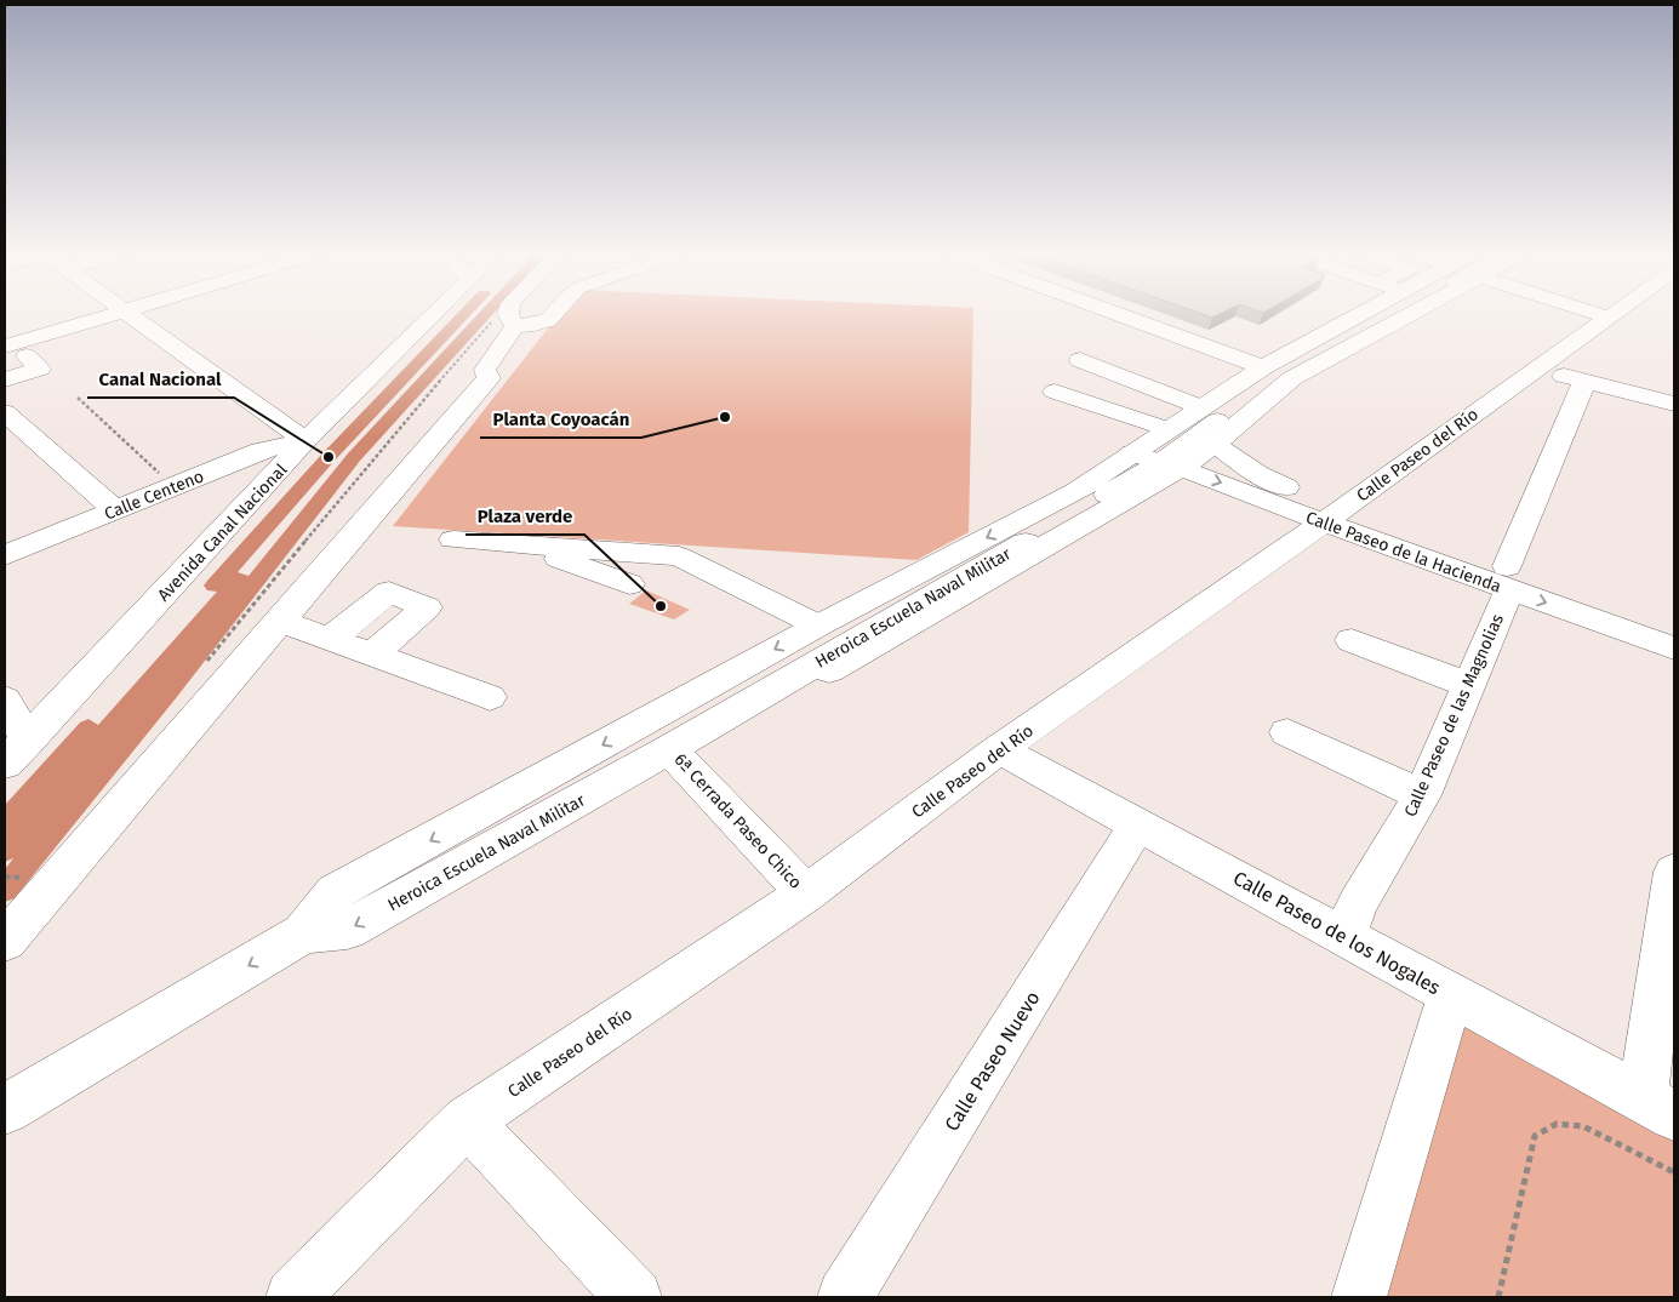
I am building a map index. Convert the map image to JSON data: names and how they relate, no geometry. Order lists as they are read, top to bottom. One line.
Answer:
{"streets":{"street":["Calle Paseo del Río","Calle Centeno","Avenida Canal Nacional","Calle Paseo de la Hacienda","Heroica Escuela Naval Militar","Calle Paseo de las Magnolias","6ª Cerrada Paseo Chico","Calle Paseo de los Nogales","Calle Paseo Nuevo"]},"crossings":[["Calle Paseo del Río","Calle Paseo de la Hacienda"],["Calle Paseo del Río","6ª Cerrada Paseo Chico"],["Calle Paseo del Río","Calle Paseo de los Nogales"],["Calle Centeno","Avenida Canal Nacional"],["Calle Paseo de la Hacienda","Heroica Escuela Naval Militar"],["Calle Paseo de la Hacienda","Calle Paseo de las Magnolias"],["Heroica Escuela Naval Militar","6ª Cerrada Paseo Chico"],["Calle Paseo de las Magnolias","Calle Paseo de los Nogales"],["Calle Paseo de los Nogales","Calle Paseo Nuevo"]],"places":["Planta Coyoacán","Canal Nacional","Plaza verde"]}
